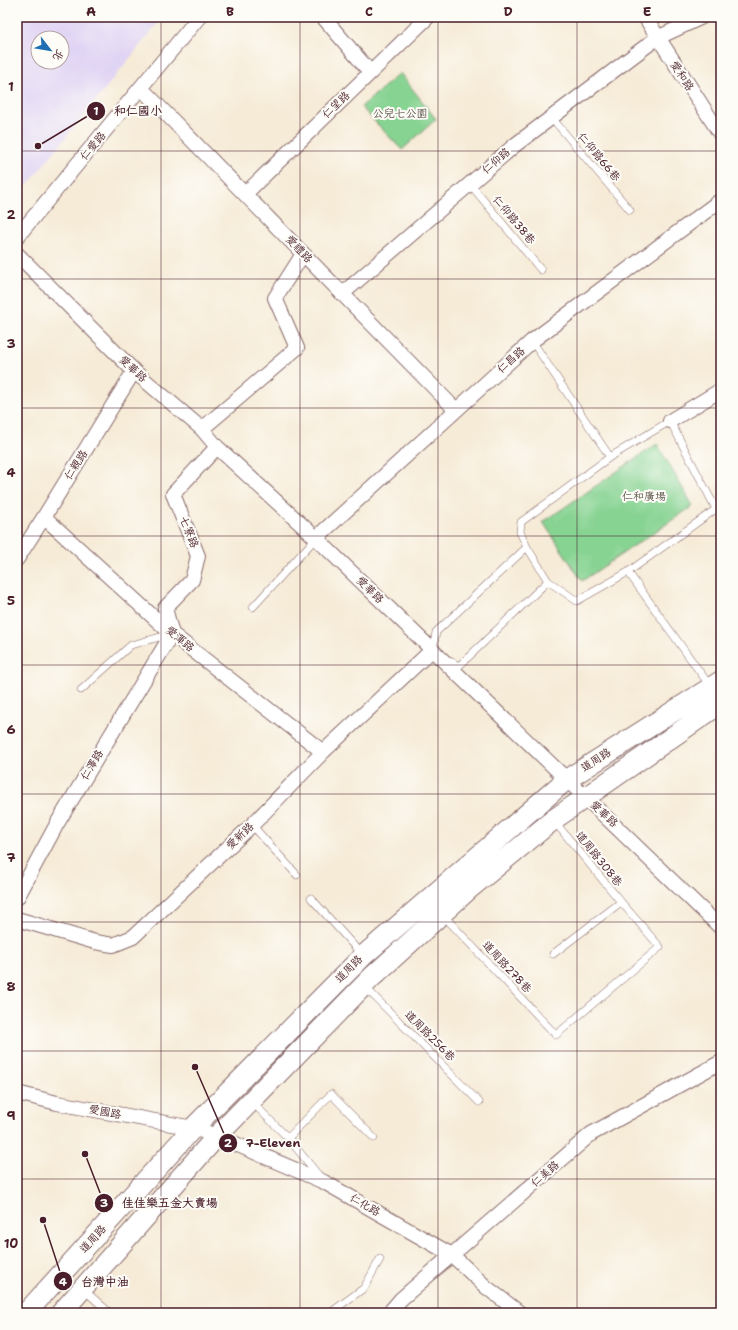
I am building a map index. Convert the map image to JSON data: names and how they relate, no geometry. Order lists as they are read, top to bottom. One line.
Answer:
{"streets":{"main road":["道周路"],"street":["愛和路","仁望路","仁愛路","仁仰路","愛禮路","仁昌路","愛華路","仁親路","七寮路","愛渾路","仁澤路","愛新路","愛國路","仁美路","仁化路"],"lane":["仁仰路66巷","仁仰路38巷","道周路308巷","道周路278巷","道周路256巷"]},"crossings":[["愛和路","仁仰路"],["仁望路","愛禮路"],["仁愛路","愛禮路"],["仁仰路66巷","仁仰路"],["仁仰路","仁仰路38巷"],["仁仰路","愛禮路"],["愛禮路","仁昌路"],["仁昌路","愛華路"],["愛華路","仁親路"],["愛華路","七寮路"],["愛華路","道周路"],["愛華路","愛新路"],["仁親路","愛渾路"],["七寮路","愛渾路"],["七寮路","仁澤路"],["愛渾路","仁澤路"],["愛渾路","愛新路"],["道周路","道周路308巷"],["道周路","道周路278巷"],["道周路","道周路256巷"],["道周路","愛國路"],["道周路","仁化路"],["道周路308巷","道周路278巷"],["愛國路","仁化路"],["仁美路","仁化路"]],"parks":["公兒七公園","仁和廣場"],"places":["和仁國小","7-Eleven","佳佳樂五金大賣場","台灣中油"],"north":"bottom right","grid":{"columns":["A","B","C","D","E"],"rows":["1","2","3","4","5","6","7","8","9","10"]}}
